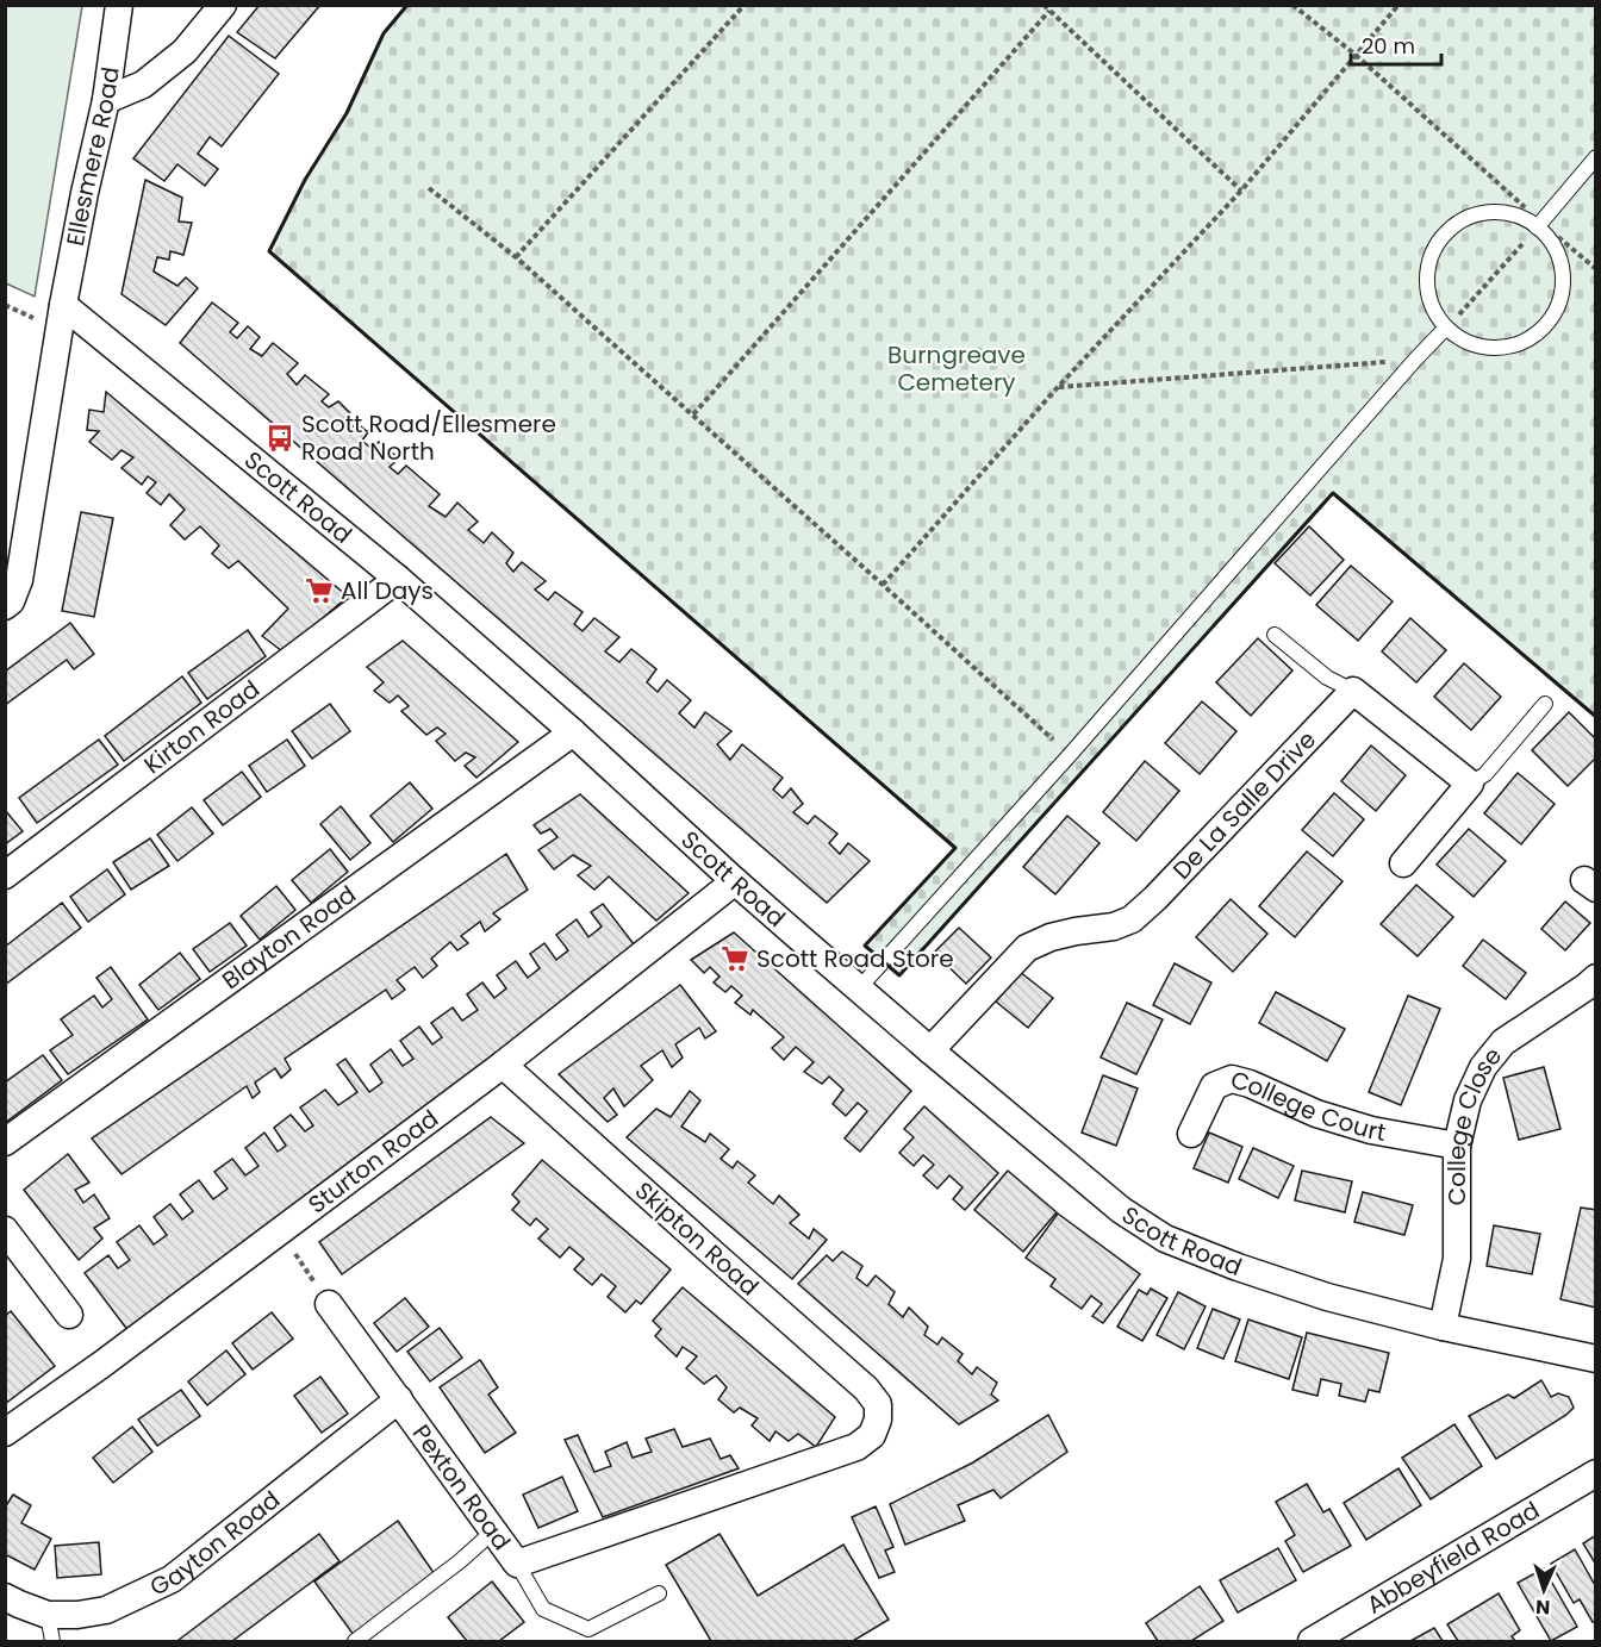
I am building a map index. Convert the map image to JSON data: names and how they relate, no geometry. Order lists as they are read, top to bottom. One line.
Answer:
{"streets":{"street":["Ellesmere Road","Scott Road","Kirton Road","De La Salle Drive","Blayton Road","College Court","College Close","Sturton Road","Skipton Road","Pexton Road","Gayton Road","Abbeyfield Road"]},"crossings":[["Ellesmere Road","Scott Road"],["Scott Road","Kirton Road"],["Scott Road","De La Salle Drive"],["Scott Road","Blayton Road"],["Scott Road","College Close"],["Scott Road","Sturton Road"],["College Court","College Close"],["Sturton Road","Skipton Road"],["Skipton Road","Pexton Road"],["Pexton Road","Gayton Road"]],"parks":["Burngreave Cemetery"],"places":{"bus stop":["Scott Road/Ellesmere Road North"],"supermarket":["All Days","Scott Road Store"]},"scale_bar":"20 m","north":"bottom"}
